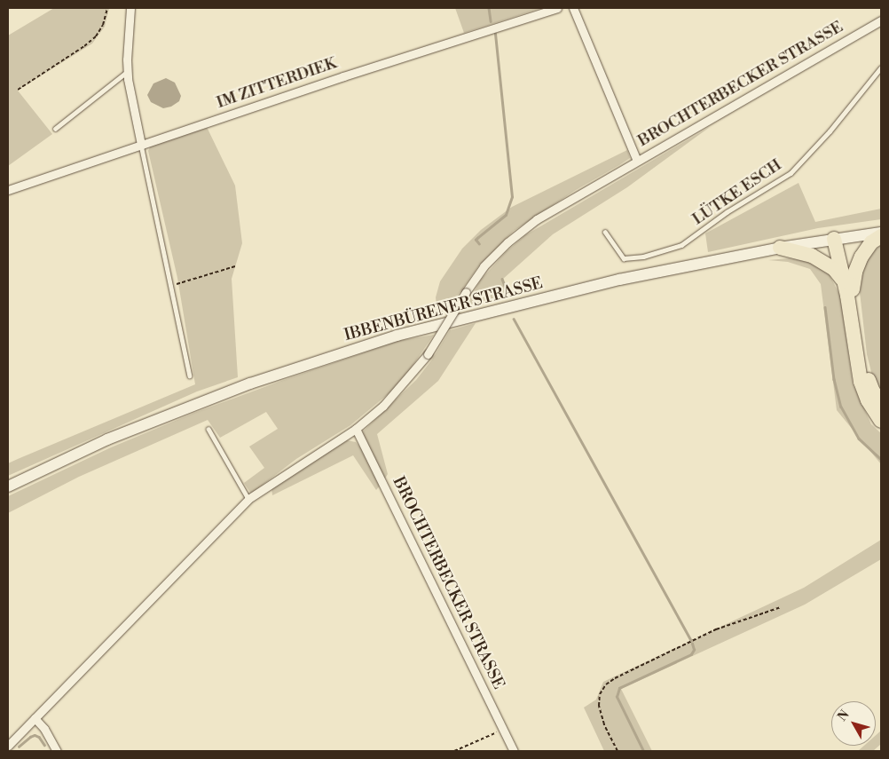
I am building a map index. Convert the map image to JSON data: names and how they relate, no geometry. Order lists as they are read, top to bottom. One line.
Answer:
{"streets":{"main road":["IBBENBÜRENER STRASSE"],"street":["IM ZITTERDIEK","BROCHTERBECKER STRASSE"],"lane":["LÜTKE ESCH"]},"north":"top left"}
